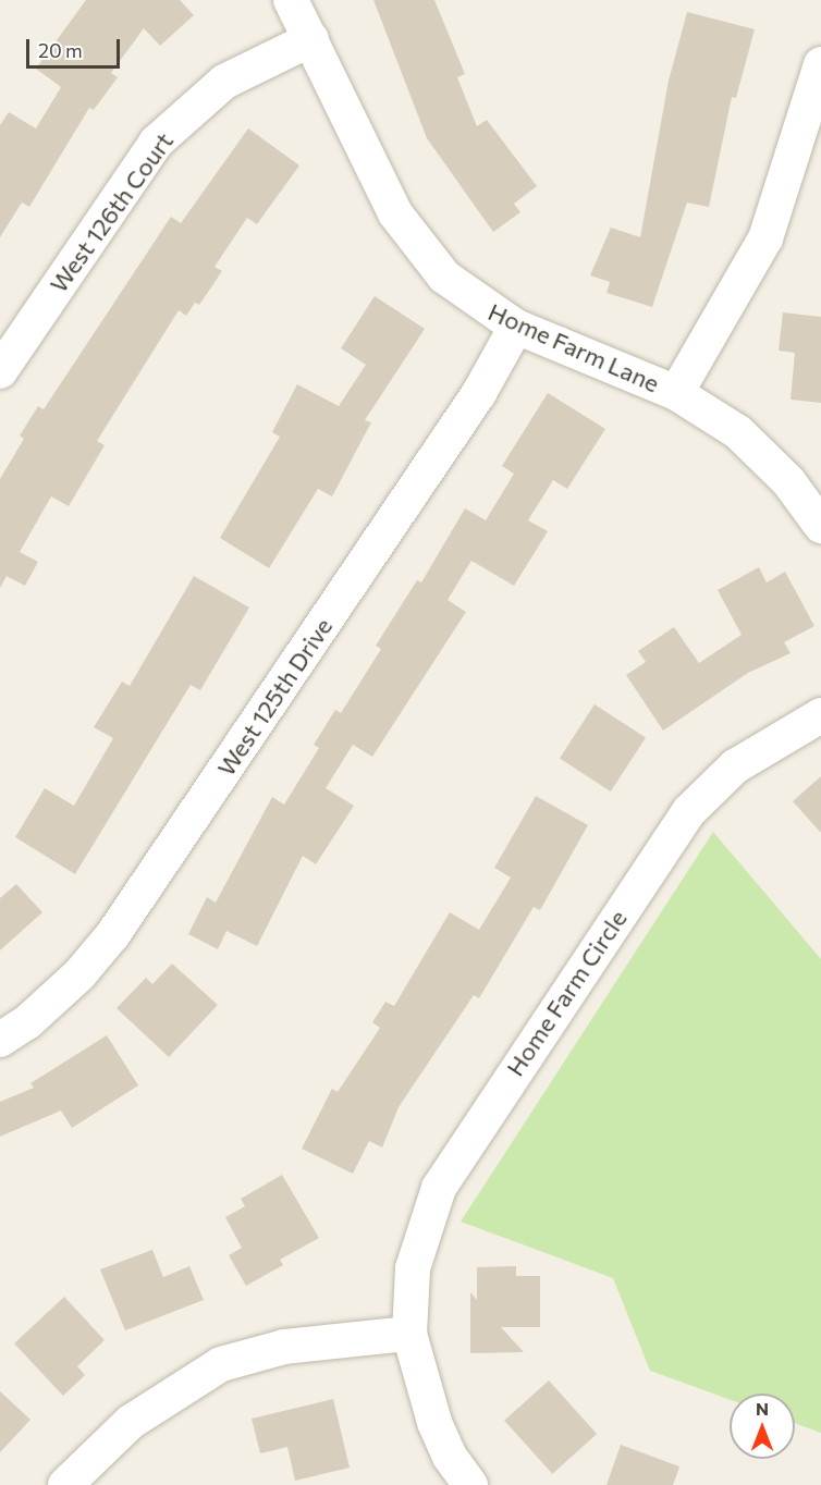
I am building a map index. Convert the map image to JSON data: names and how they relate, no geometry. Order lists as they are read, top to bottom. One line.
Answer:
{"streets":{"street":["West 126th Court","Home Farm Lane","West 125th Drive","Home Farm Circle"]},"crossings":[["West 126th Court","Home Farm Lane"],["Home Farm Lane","West 125th Drive"]],"scale_bar":"20 m","north":"top"}
